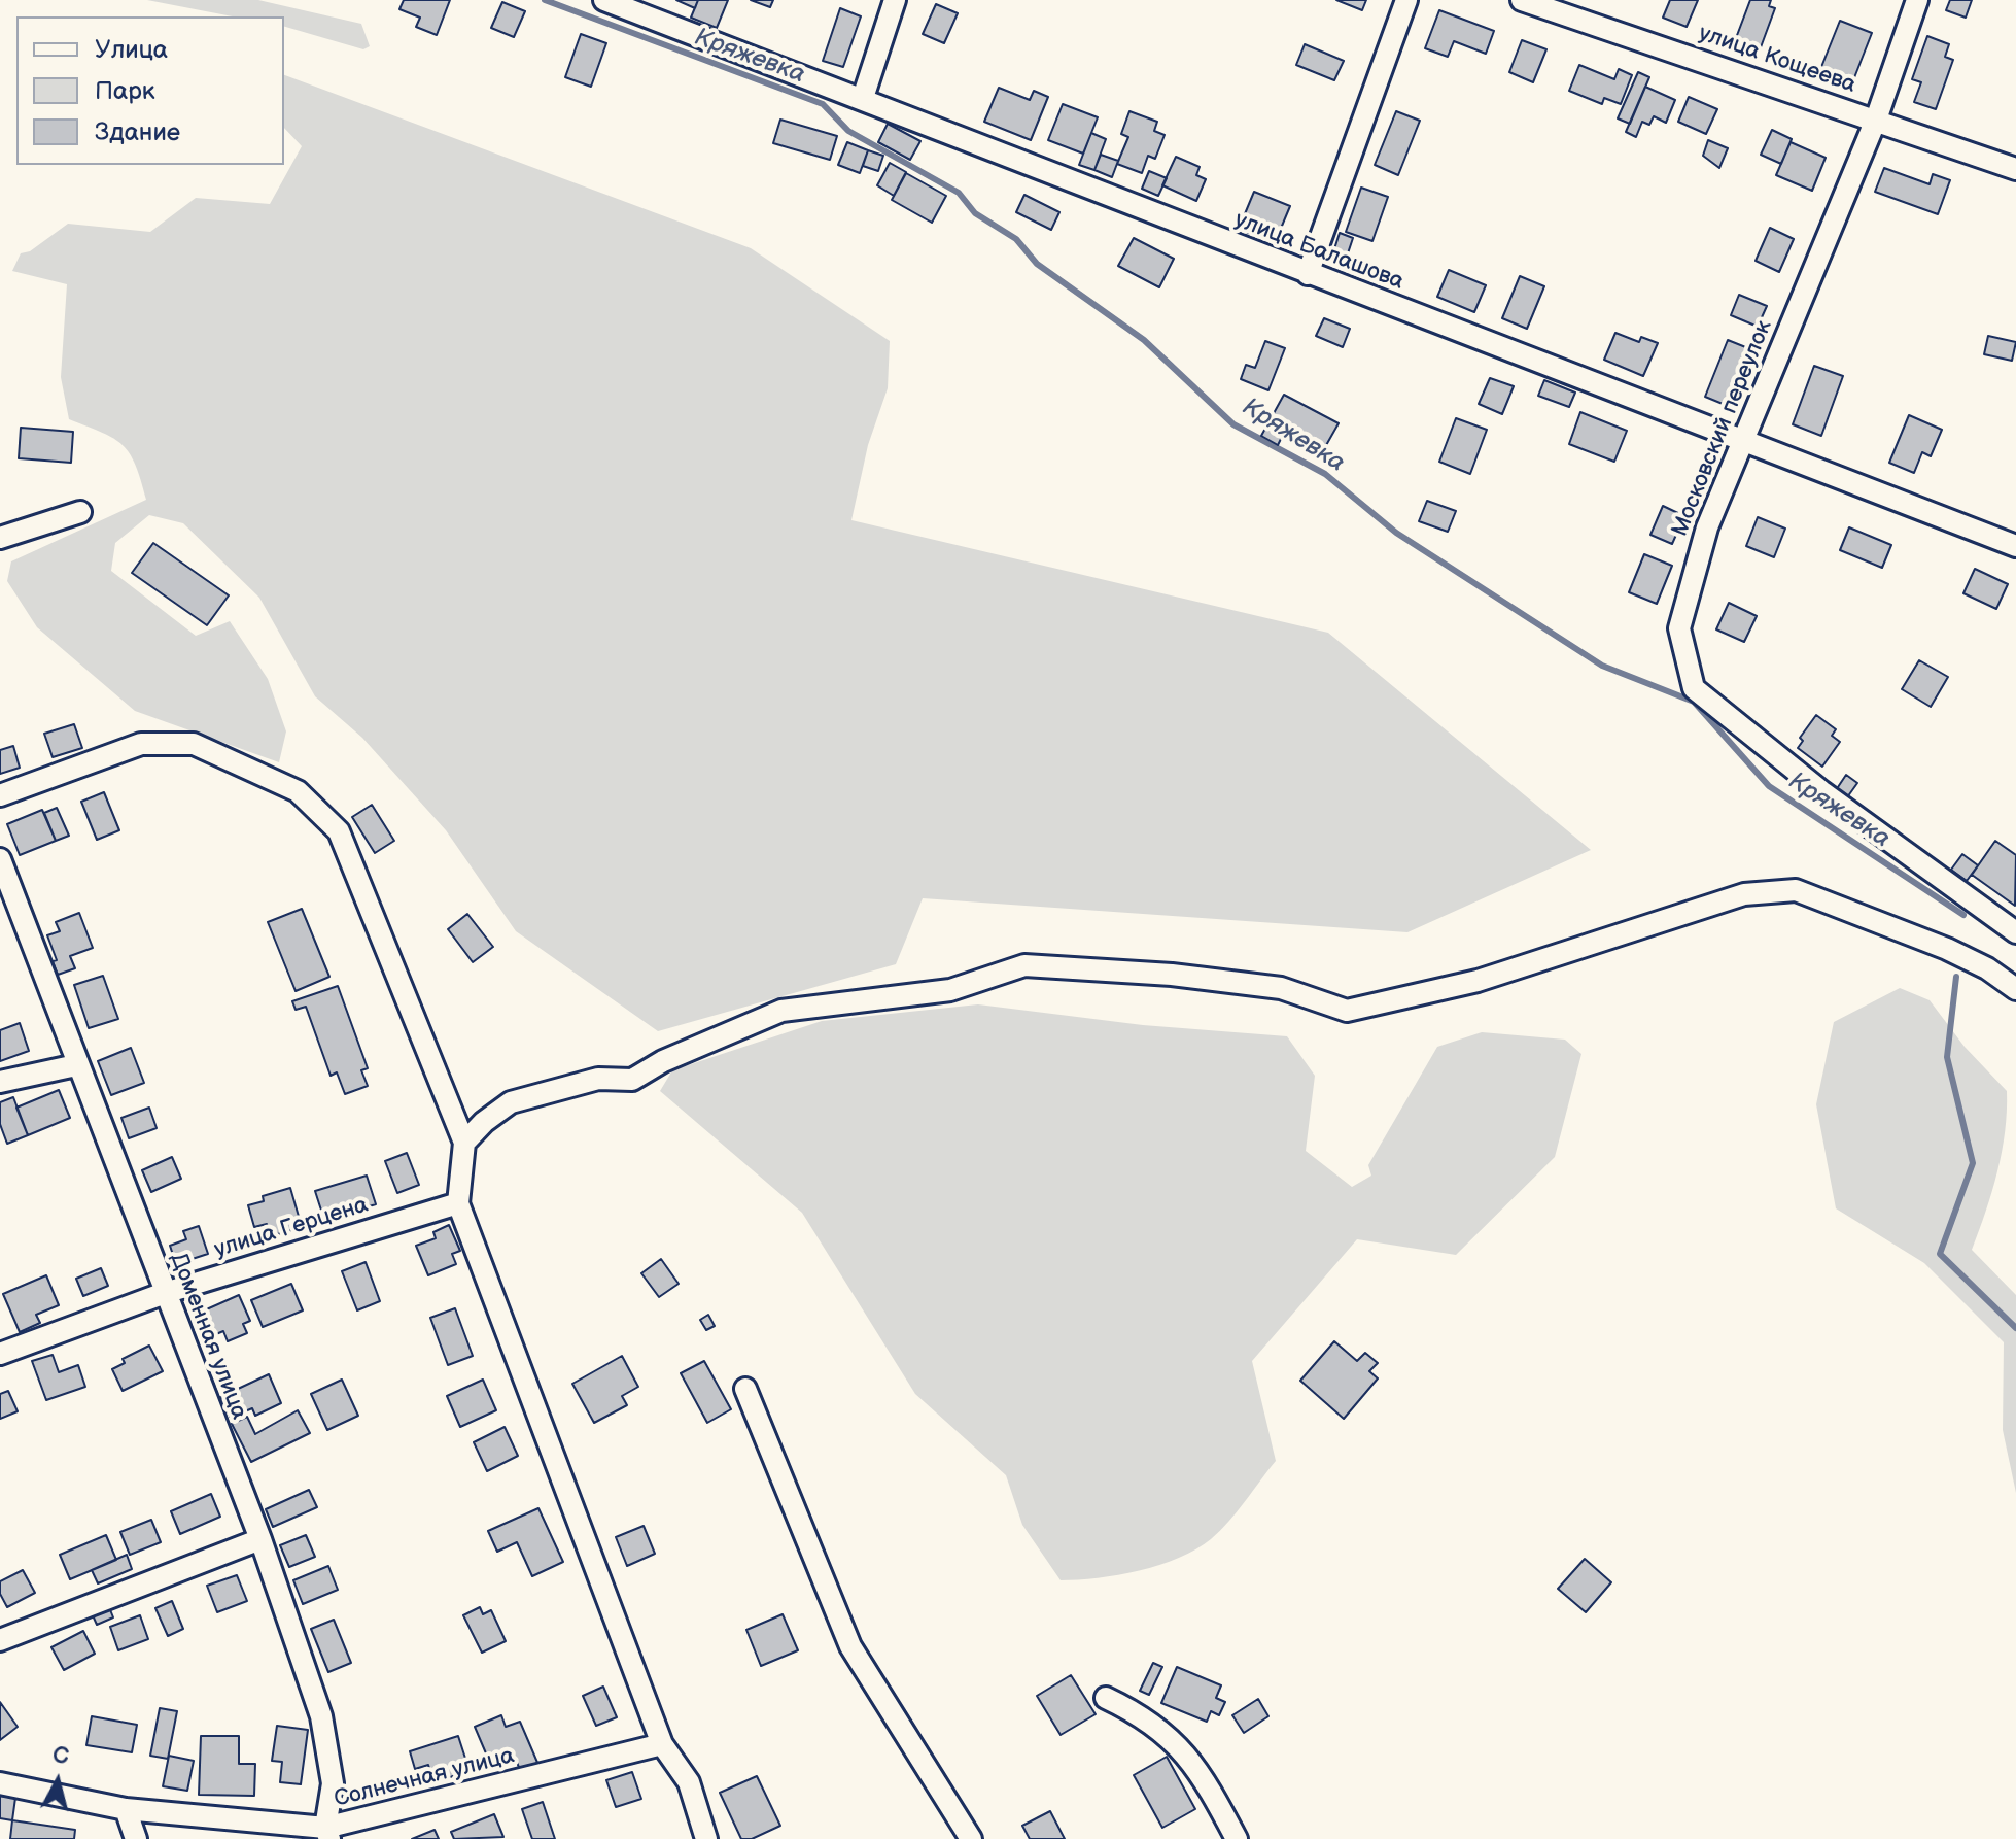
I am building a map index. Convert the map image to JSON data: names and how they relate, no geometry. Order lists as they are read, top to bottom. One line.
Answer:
{"streets":{"street":["улица Кощеева","улица Балашова","Московский переулок","улица Герцена","Доменная улица","Солнечная улица"]},"crossings":[["улица Кощеева","Московский переулок"],["улица Балашова","Московский переулок"],["улица Герцена","Доменная улица"],["Доменная улица","Солнечная улица"]],"water":["Кряжевка"],"legend":["Улица","Парк","Здание"],"north":"top"}
